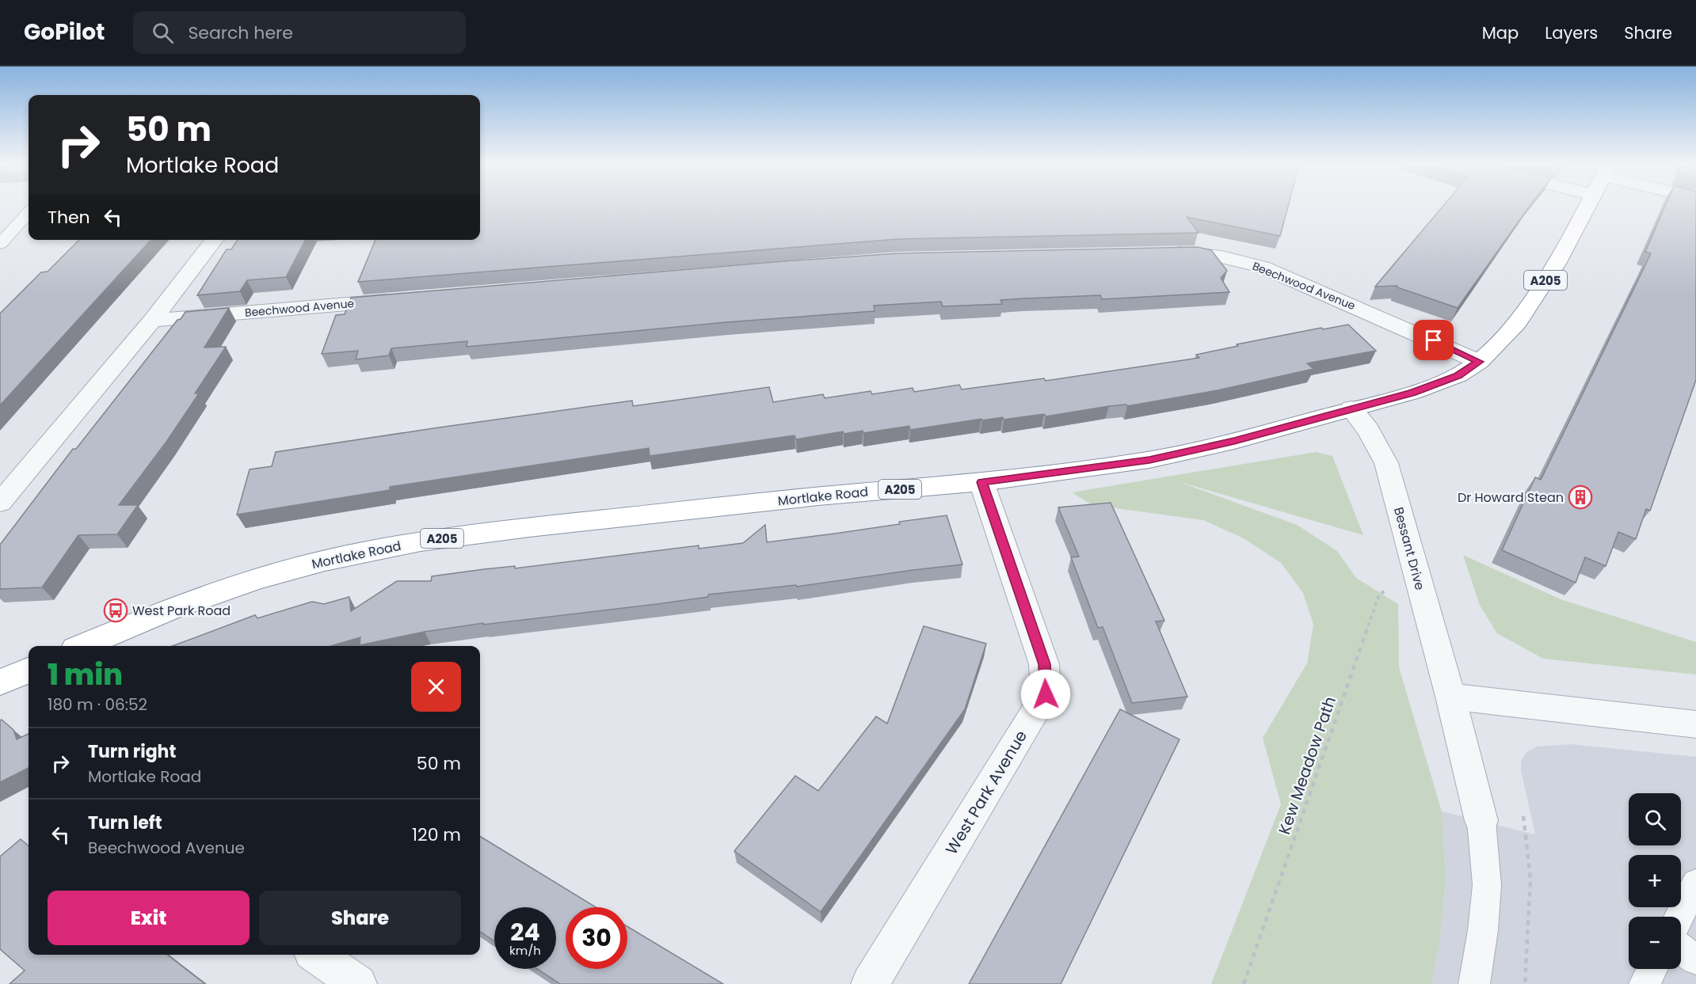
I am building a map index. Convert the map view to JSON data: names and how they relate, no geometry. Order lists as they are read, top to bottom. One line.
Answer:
{"streets":{"highway":["A205","Mortlake Road"],"street":["Beechwood Avenue","Bessant Drive","West Park Avenue"],"path":["Kew Meadow Path"]},"crossings":[["Beechwood Avenue","Mortlake Road"],["Mortlake Road","Bessant Drive"],["Mortlake Road","West Park Avenue"],["Bessant Drive","Kew Meadow Path"]],"places":{"building":["Dr Howard Stean"],"bus stop":["West Park Road"]},"page":{"header":"GoPilot","search":"Search here","nav":["Map","Layers","Share"],"turn":["50 m","Mortlake Road"],"then":"Then","heading":["1 min","180 m · 06:52"],"list":[{"name":"Turn right","note":"Mortlake Road","value":"50 m"},{"name":"Turn left","note":"Beechwood Avenue","value":"120 m"}],"map_buttons":["+","−"],"buttons":["Exit","Share"],"speed":"24 km/h","limit":"30"}}
